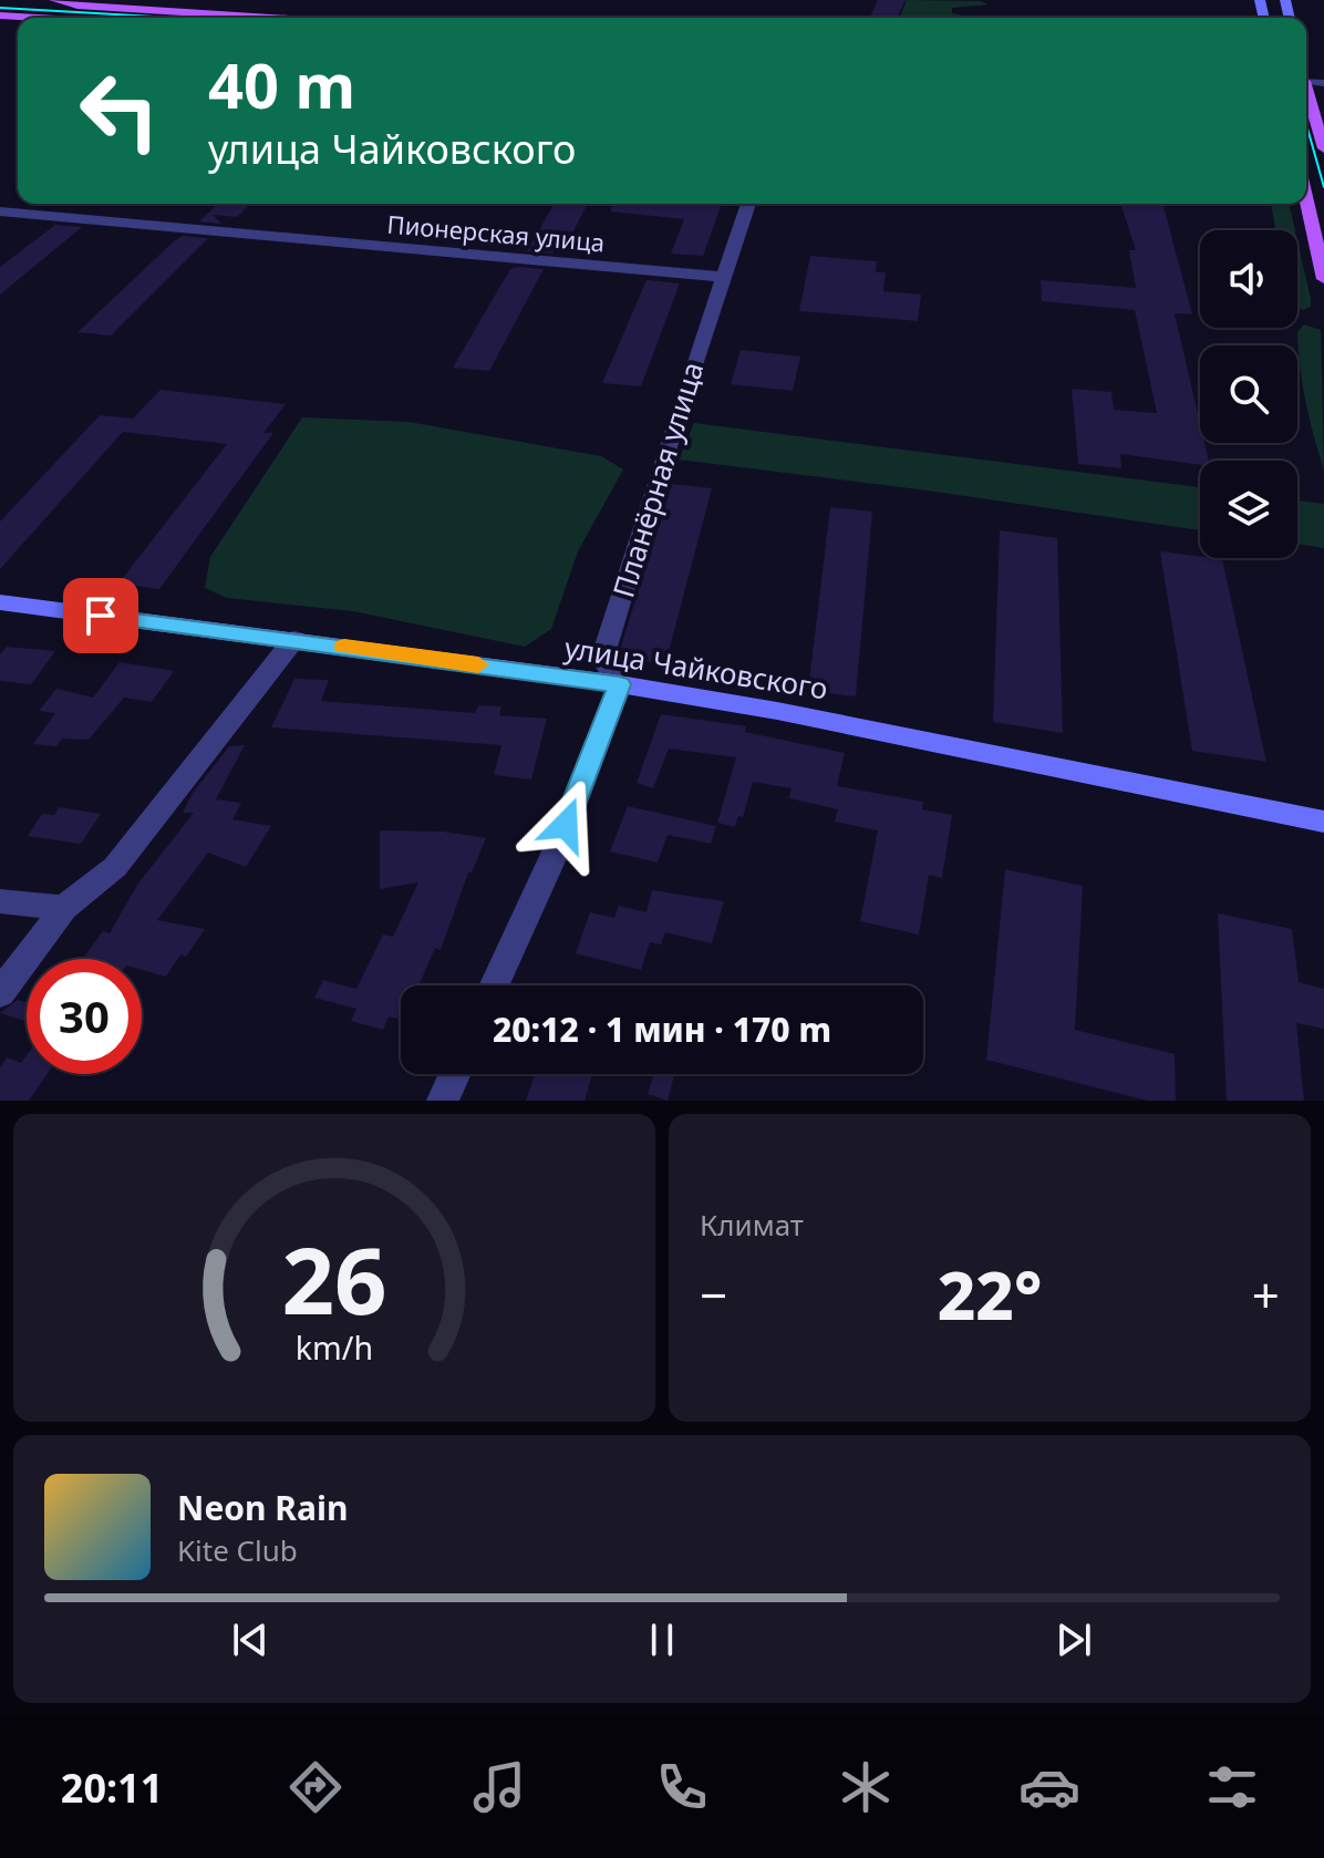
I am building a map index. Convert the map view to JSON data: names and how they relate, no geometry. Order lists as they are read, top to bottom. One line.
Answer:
{"streets":{"main road":["улица Чайковского"],"street":["Пионерская улица","Планёрная улица"]},"crossings":[["Пионерская улица","Планёрная улица"],["Планёрная улица","улица Чайковского"]],"page":{"turn":["40 m","улица Чайковского"],"limit":"30","trip":"20:12 · 1 мин · 170 m","tile":"Климат","heat":["−","22°","+"],"song":["Neon Rain","Kite Club"],"tabs":"20:11","gauge":["26","km/h"]}}
